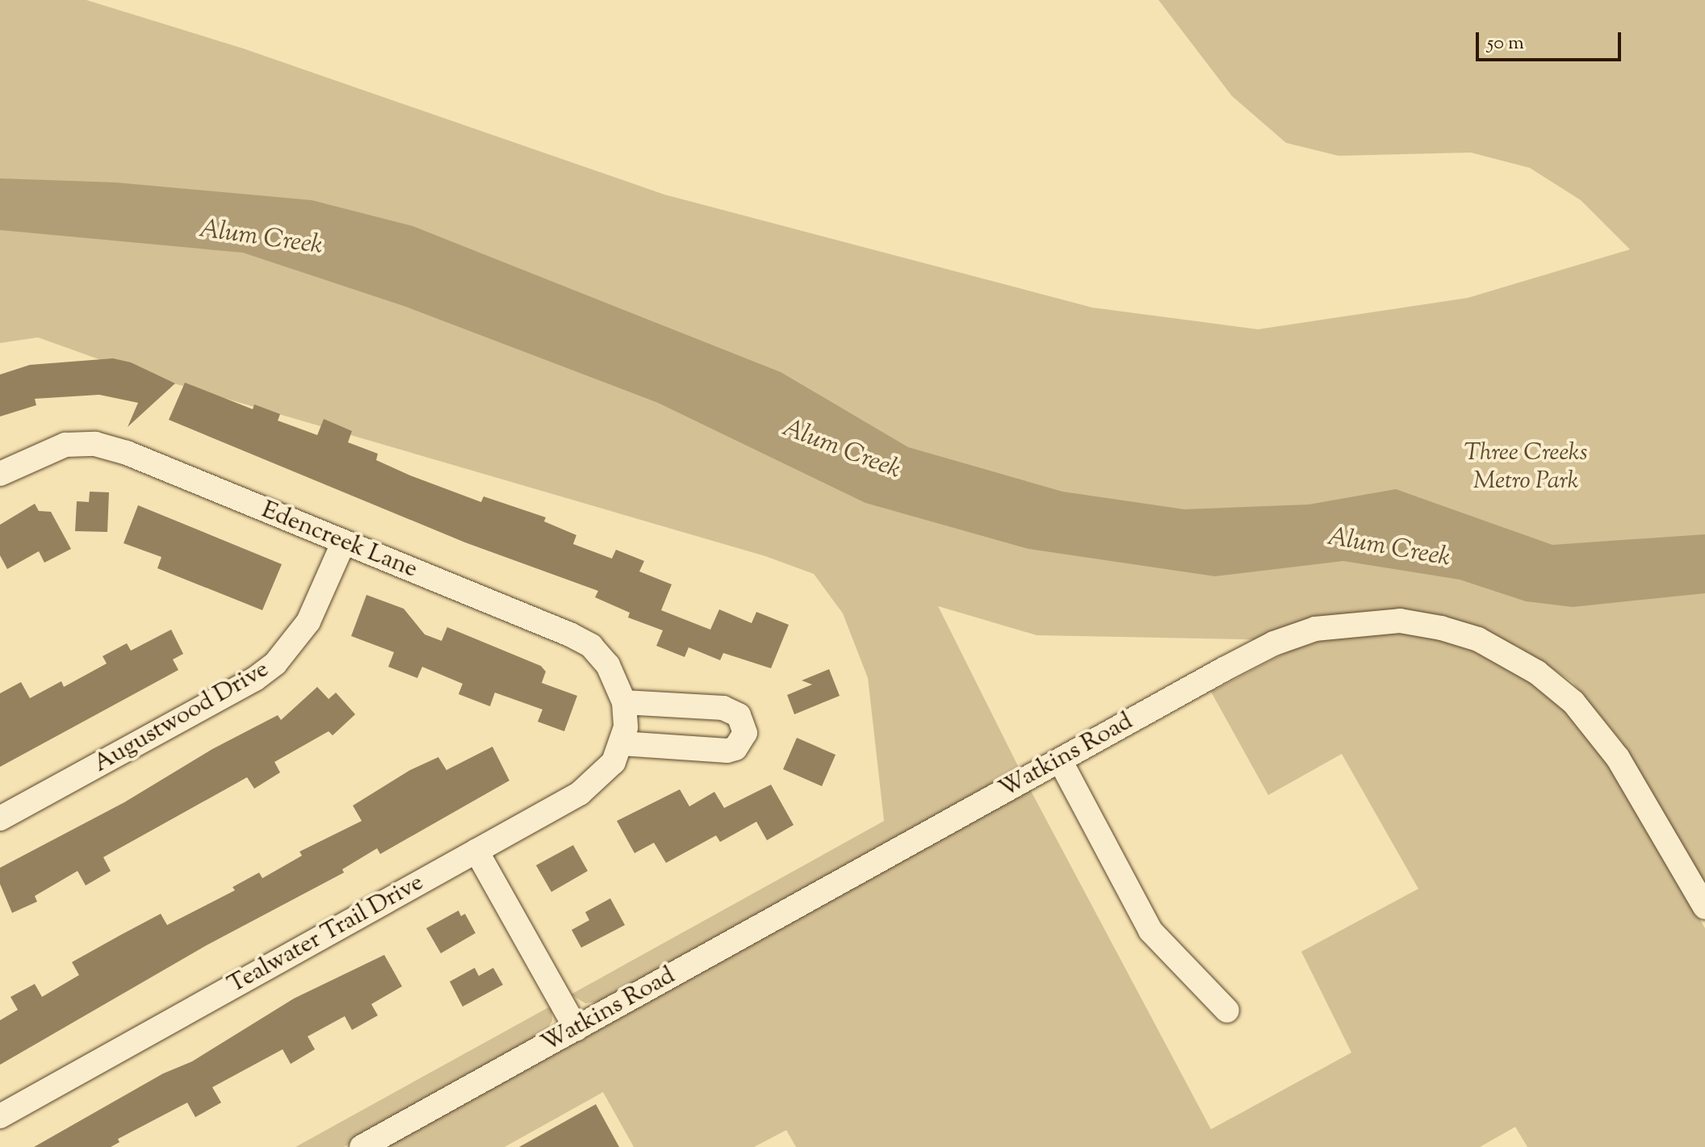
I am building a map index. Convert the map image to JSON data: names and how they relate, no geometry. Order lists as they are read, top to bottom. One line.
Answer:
{"streets":{"street":["Edencreek Lane","Augustwood Drive","Watkins Road","Tealwater Trail Drive"]},"crossings":[["Edencreek Lane","Augustwood Drive"],["Edencreek Lane","Tealwater Trail Drive"]],"water":["Alum Creek"],"parks":["Three Creeks Metro Park"],"scale_bar":"50 m"}
